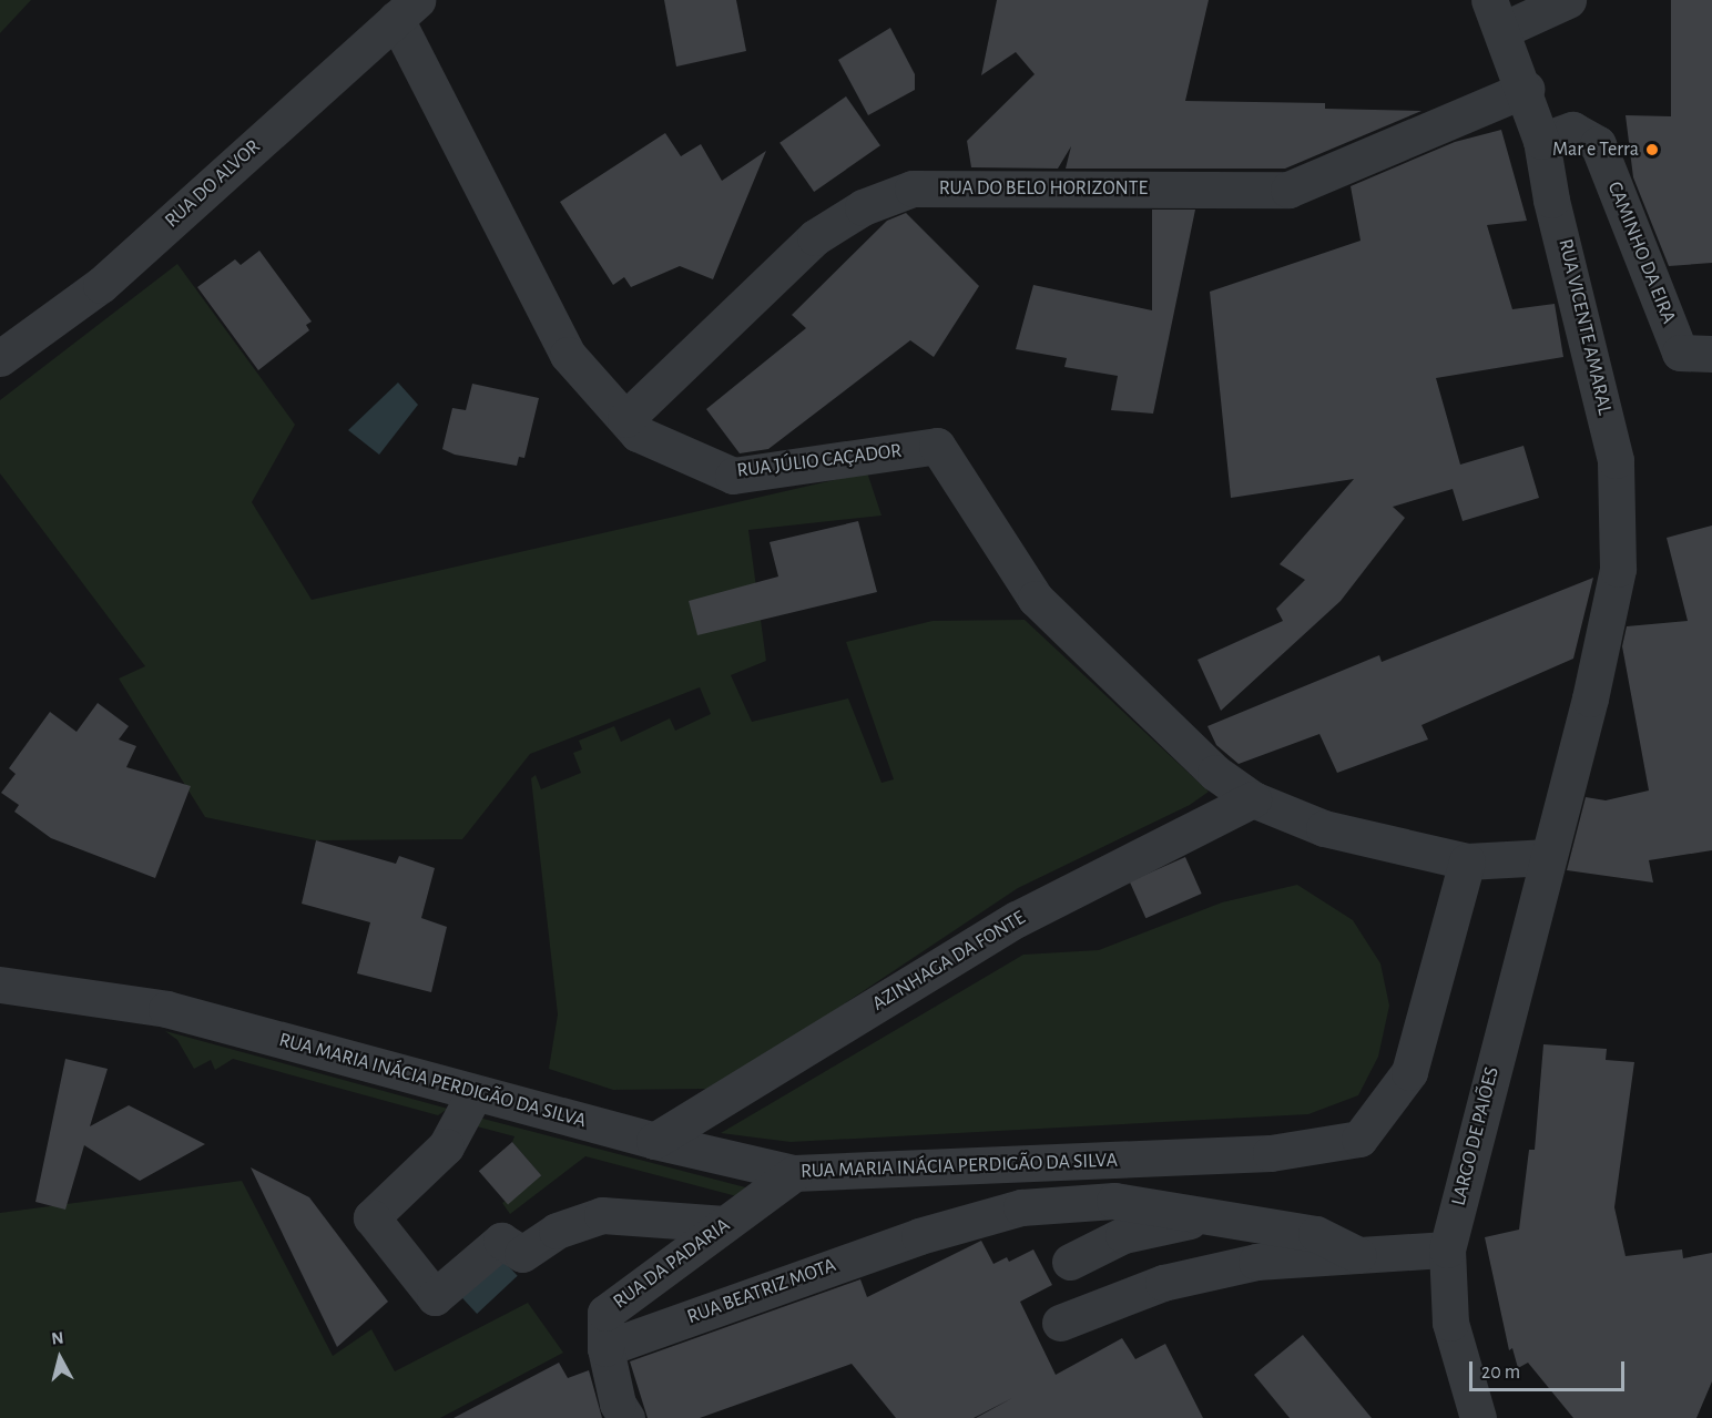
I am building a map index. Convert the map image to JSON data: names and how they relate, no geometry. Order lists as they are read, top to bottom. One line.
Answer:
{"streets":{"street":["RUA DO ALVOR","RUA DO BELO HORIZONTE","CAMINHO DA EIRA","RUA VICENTE AMARAL","RUA JÚLIO CAÇADOR","AZINHAGA DA FONTE","RUA MARIA INÁCIA PERDIGÃO DA SILVA","LARGO DE PAIÕES","RUA DA PADARIA","RUA BEATRIZ MOTA"]},"crossings":[["RUA DO ALVOR","RUA JÚLIO CAÇADOR"],["RUA DO BELO HORIZONTE","RUA VICENTE AMARAL"],["RUA DO BELO HORIZONTE","RUA JÚLIO CAÇADOR"],["CAMINHO DA EIRA","RUA VICENTE AMARAL"],["RUA VICENTE AMARAL","LARGO DE PAIÕES"],["RUA JÚLIO CAÇADOR","AZINHAGA DA FONTE"],["RUA JÚLIO CAÇADOR","RUA MARIA INÁCIA PERDIGÃO DA SILVA"],["AZINHAGA DA FONTE","RUA MARIA INÁCIA PERDIGÃO DA SILVA"],["RUA MARIA INÁCIA PERDIGÃO DA SILVA","RUA DA PADARIA"],["RUA DA PADARIA","RUA BEATRIZ MOTA"]],"places":["Mar e Terra"],"scale_bar":"20 m","north":"top"}
